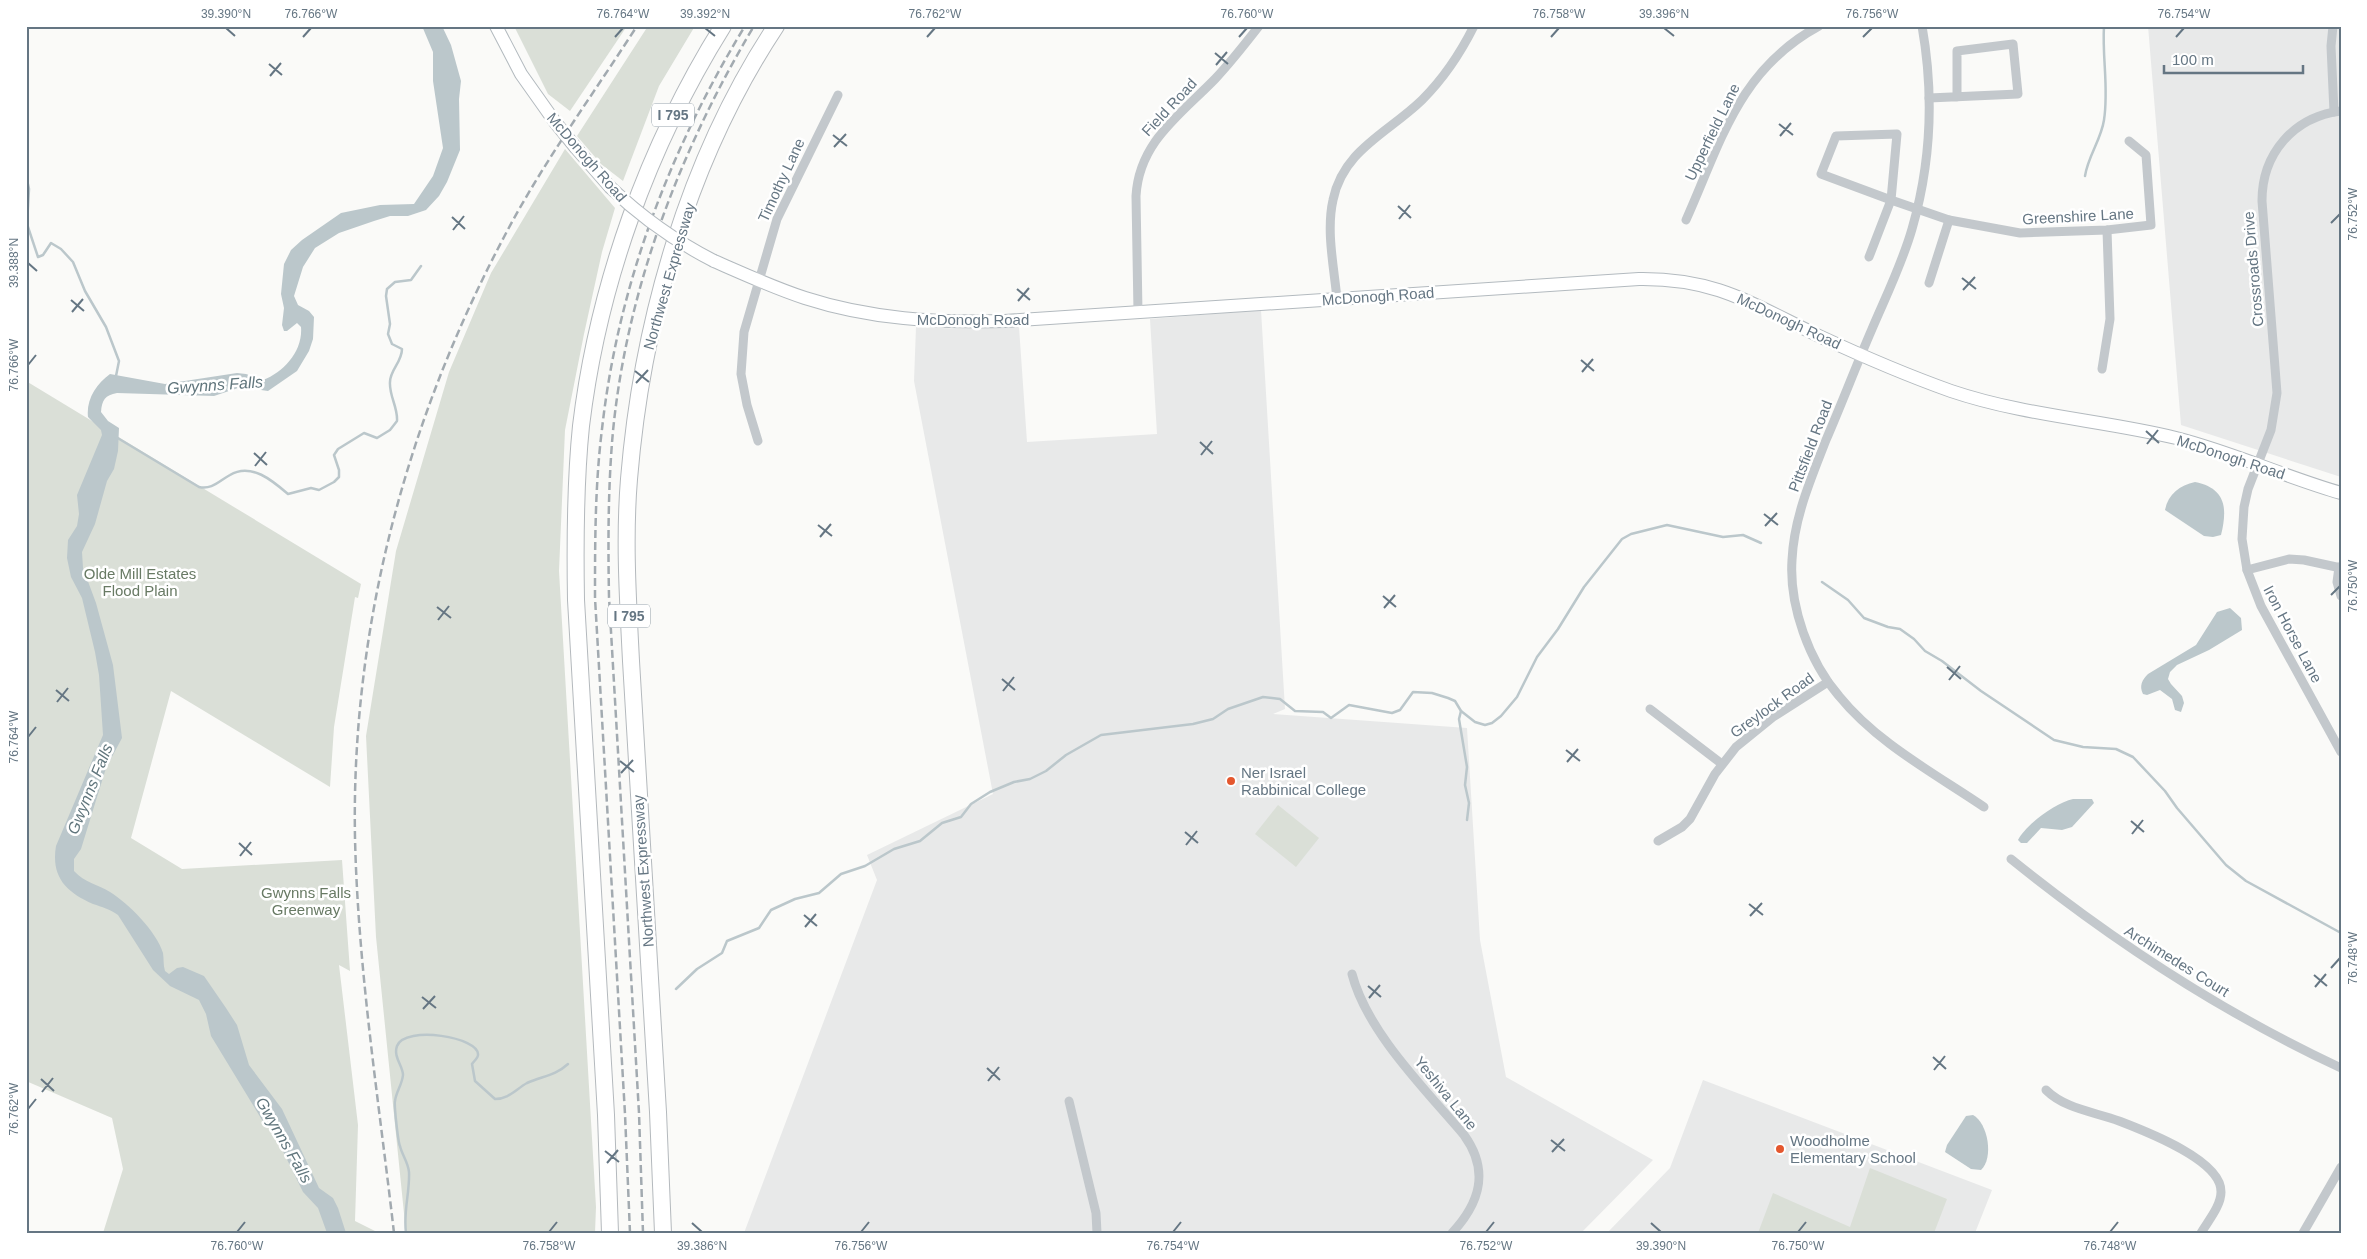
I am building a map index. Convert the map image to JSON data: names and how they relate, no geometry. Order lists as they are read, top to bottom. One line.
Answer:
{"streets":{"highway":["I 795","Northwest Expressway"],"main road":["McDonogh Road"],"street":["Field Road","Upperfield Lane","Timothy Lane","Greenshire Lane","Crossroads Drive","Pittsfield Road","Iron Horse Lane","Greylock Road","Archimedes Court","Yeshiva Lane"]},"crossings":[["Field Road","McDonogh Road"],["McDonogh Road","Timothy Lane"],["McDonogh Road","Crossroads Drive"],["McDonogh Road","Pittsfield Road"],["McDonogh Road","Iron Horse Lane"],["Greenshire Lane","Pittsfield Road"],["Crossroads Drive","Iron Horse Lane"],["Pittsfield Road","Greylock Road"]],"water":["Gwynns Falls"],"parks":["Olde Mill Estates Flood Plain","Gwynns Falls Greenway"],"places":["Ner Israel Rabbinical College","Woodholme Elementary School"],"scale_bar":"100 m","coordinates":["39.390°N","76.766°W","76.764°W","39.392°N","76.762°W","76.760°W","76.758°W","39.396°N","76.756°W","76.754°W","76.752°W","39.388°N","76.750°W","76.748°W","39.386°N"]}
